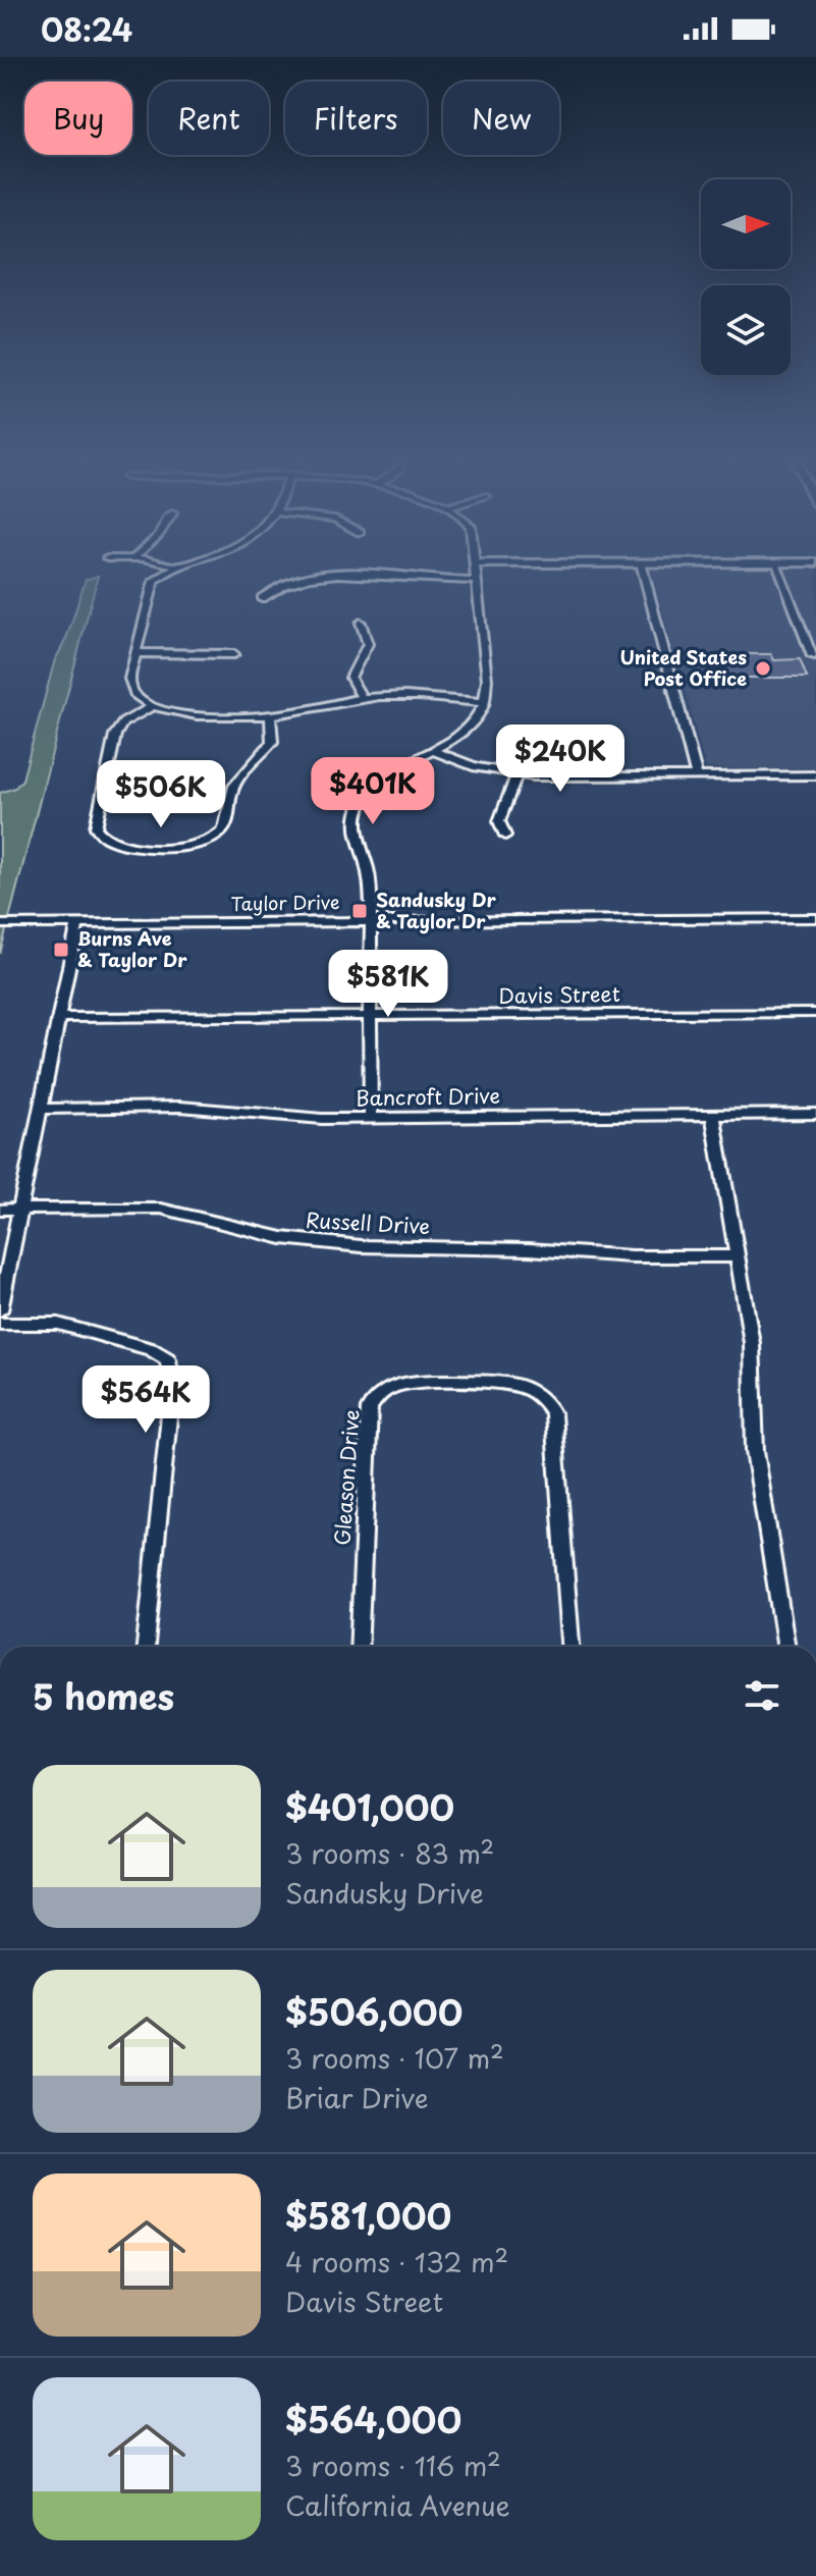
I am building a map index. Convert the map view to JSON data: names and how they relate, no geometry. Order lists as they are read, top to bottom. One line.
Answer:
{"streets":{"street":["Taylor Drive","Davis Street","Bancroft Drive","Russell Drive","Gleason Drive"]},"places":{"other":["United States Post Office"],"transit":["Sandusky Dr & Taylor Dr","Burns Ave & Taylor Dr"]},"north":"right","page":{"status":"08:24","chip":["Buy","Rent","Filters","New"],"price":["$240K","$401K","$506K","$581K","$564K"],"heading":"5 homes","list":[{"name":"$401,000","note":"3 rooms · 83 m² · Sandusky Drive"},{"name":"$506,000","note":"3 rooms · 107 m² · Briar Drive"},{"name":"$581,000","note":"4 rooms · 132 m² · Davis Street"},{"name":"$564,000","note":"3 rooms · 116 m² · California Avenue"}]}}
